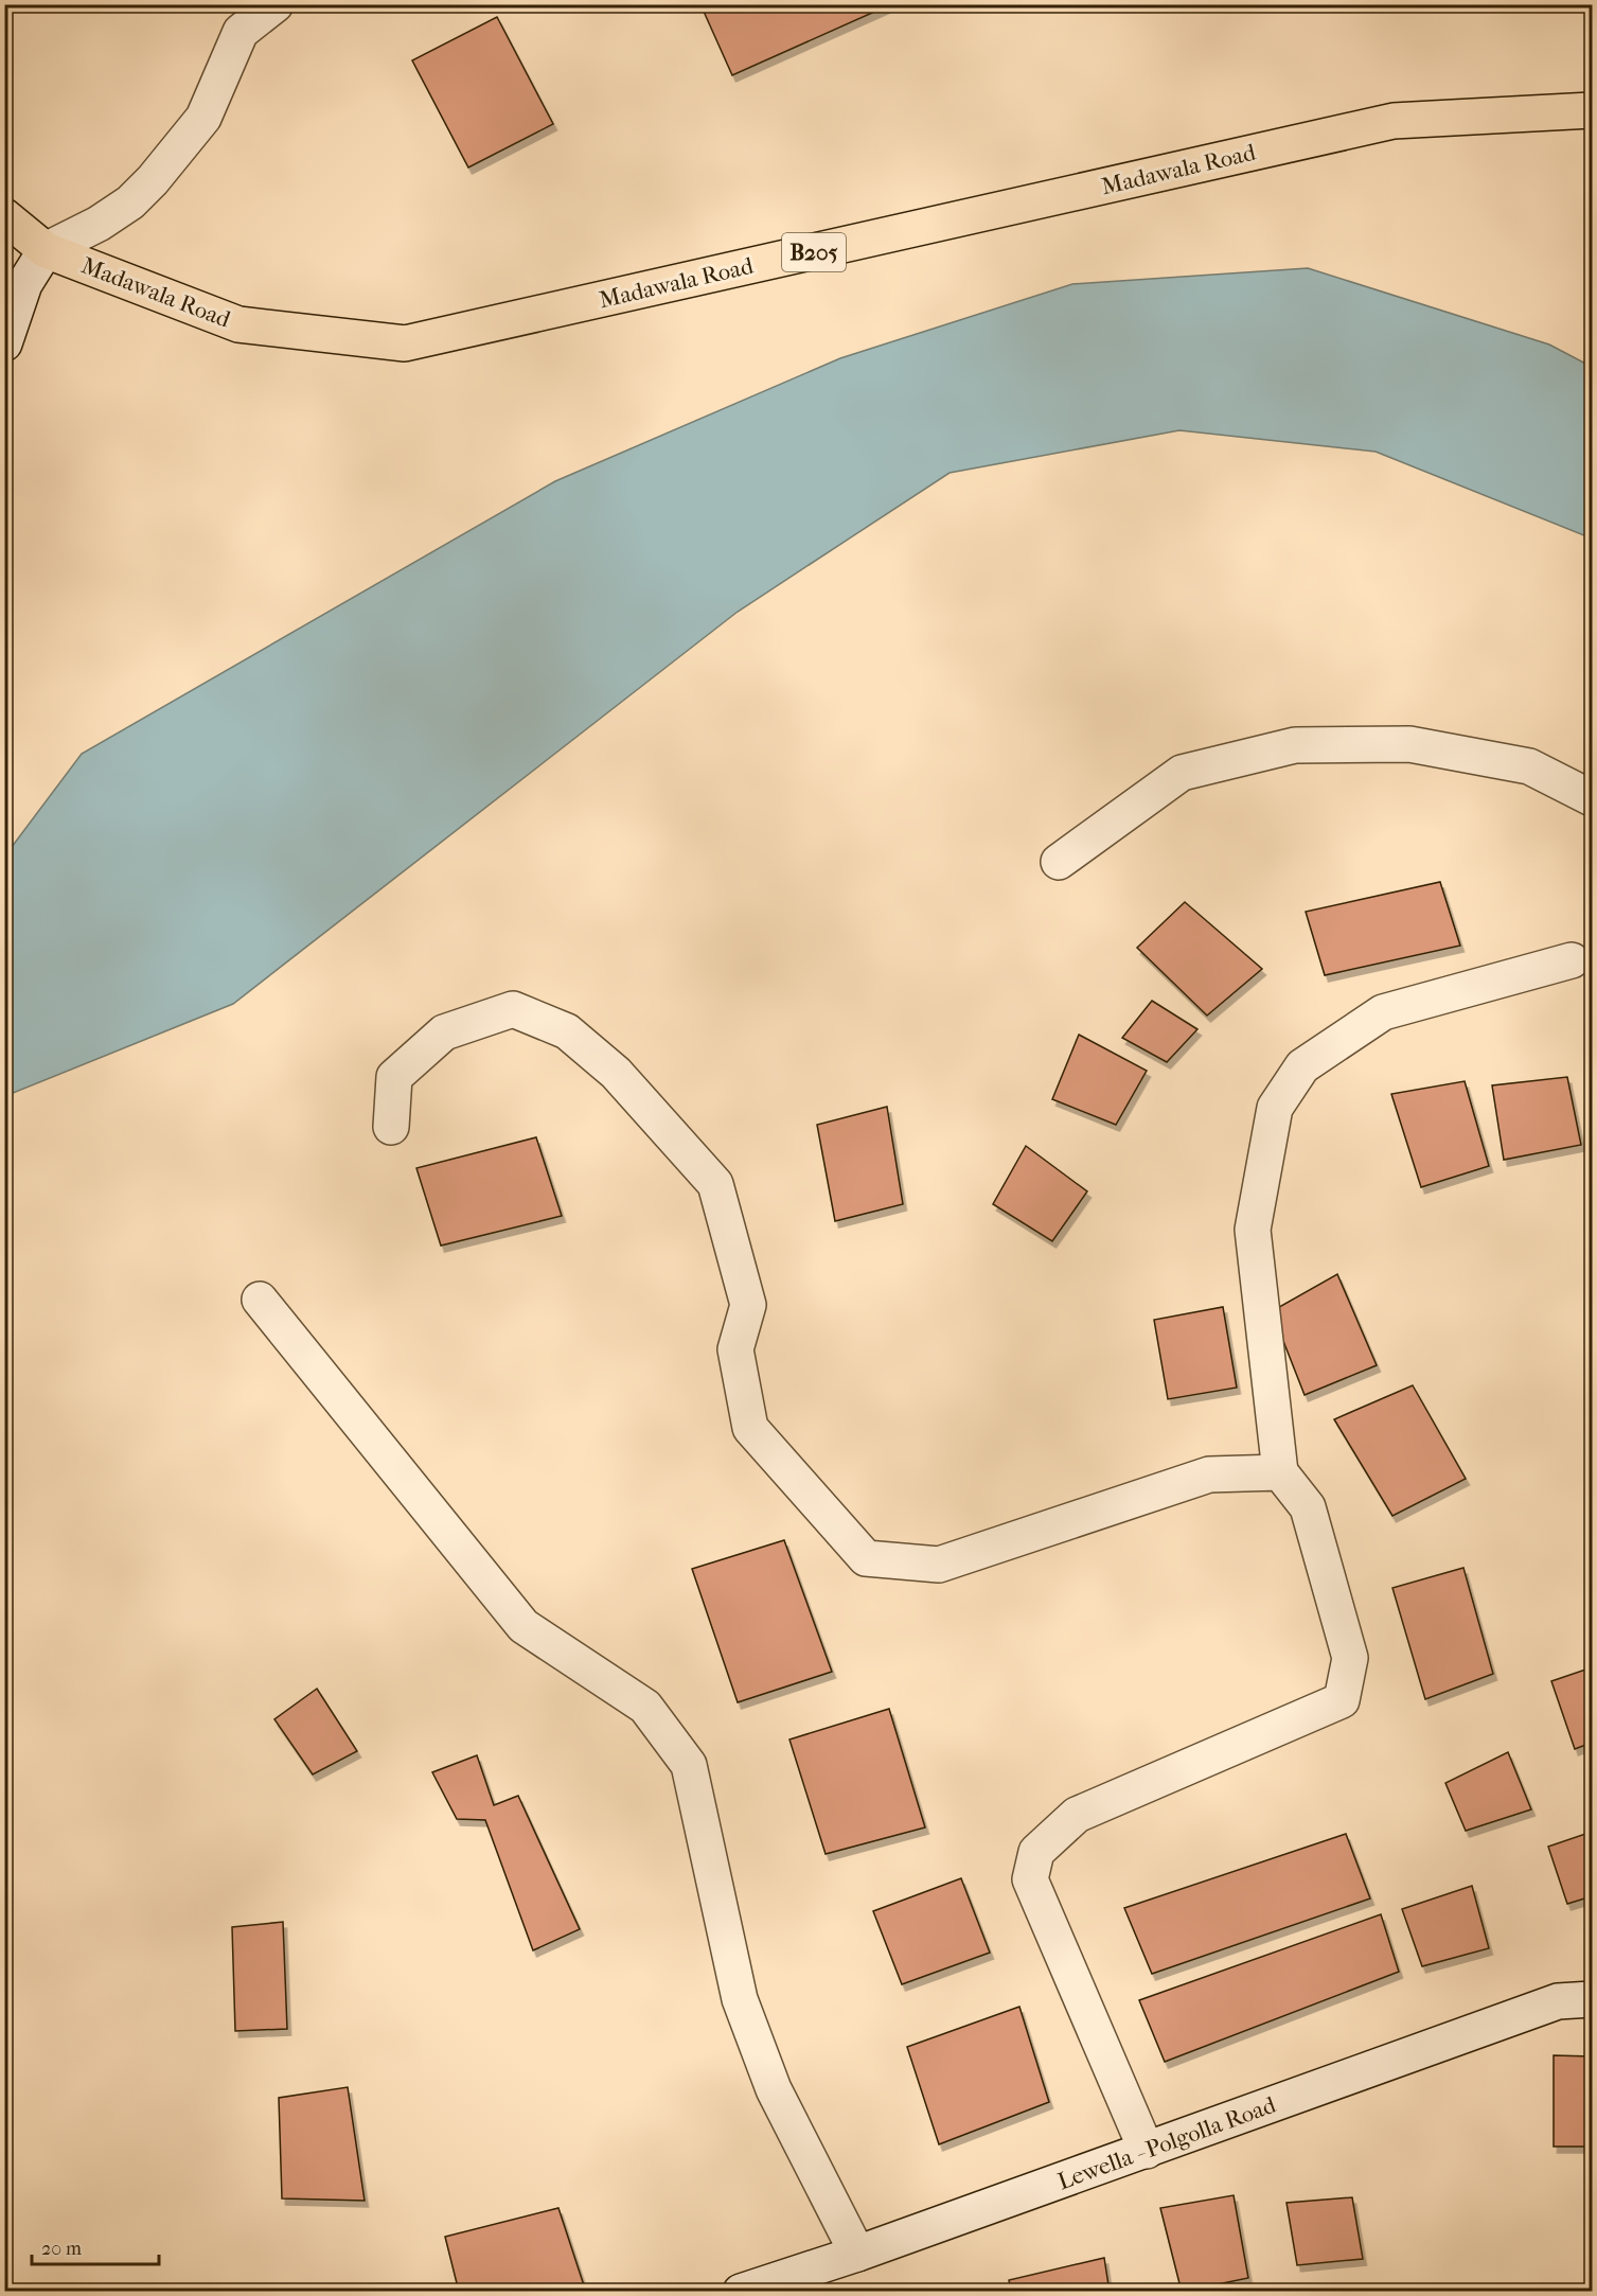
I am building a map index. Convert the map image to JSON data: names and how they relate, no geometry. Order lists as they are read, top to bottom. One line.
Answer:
{"streets":{"main road":["Madawala Road","B205"],"street":["Lewella - Polgolla Road"]},"scale_bar":"20 m"}
